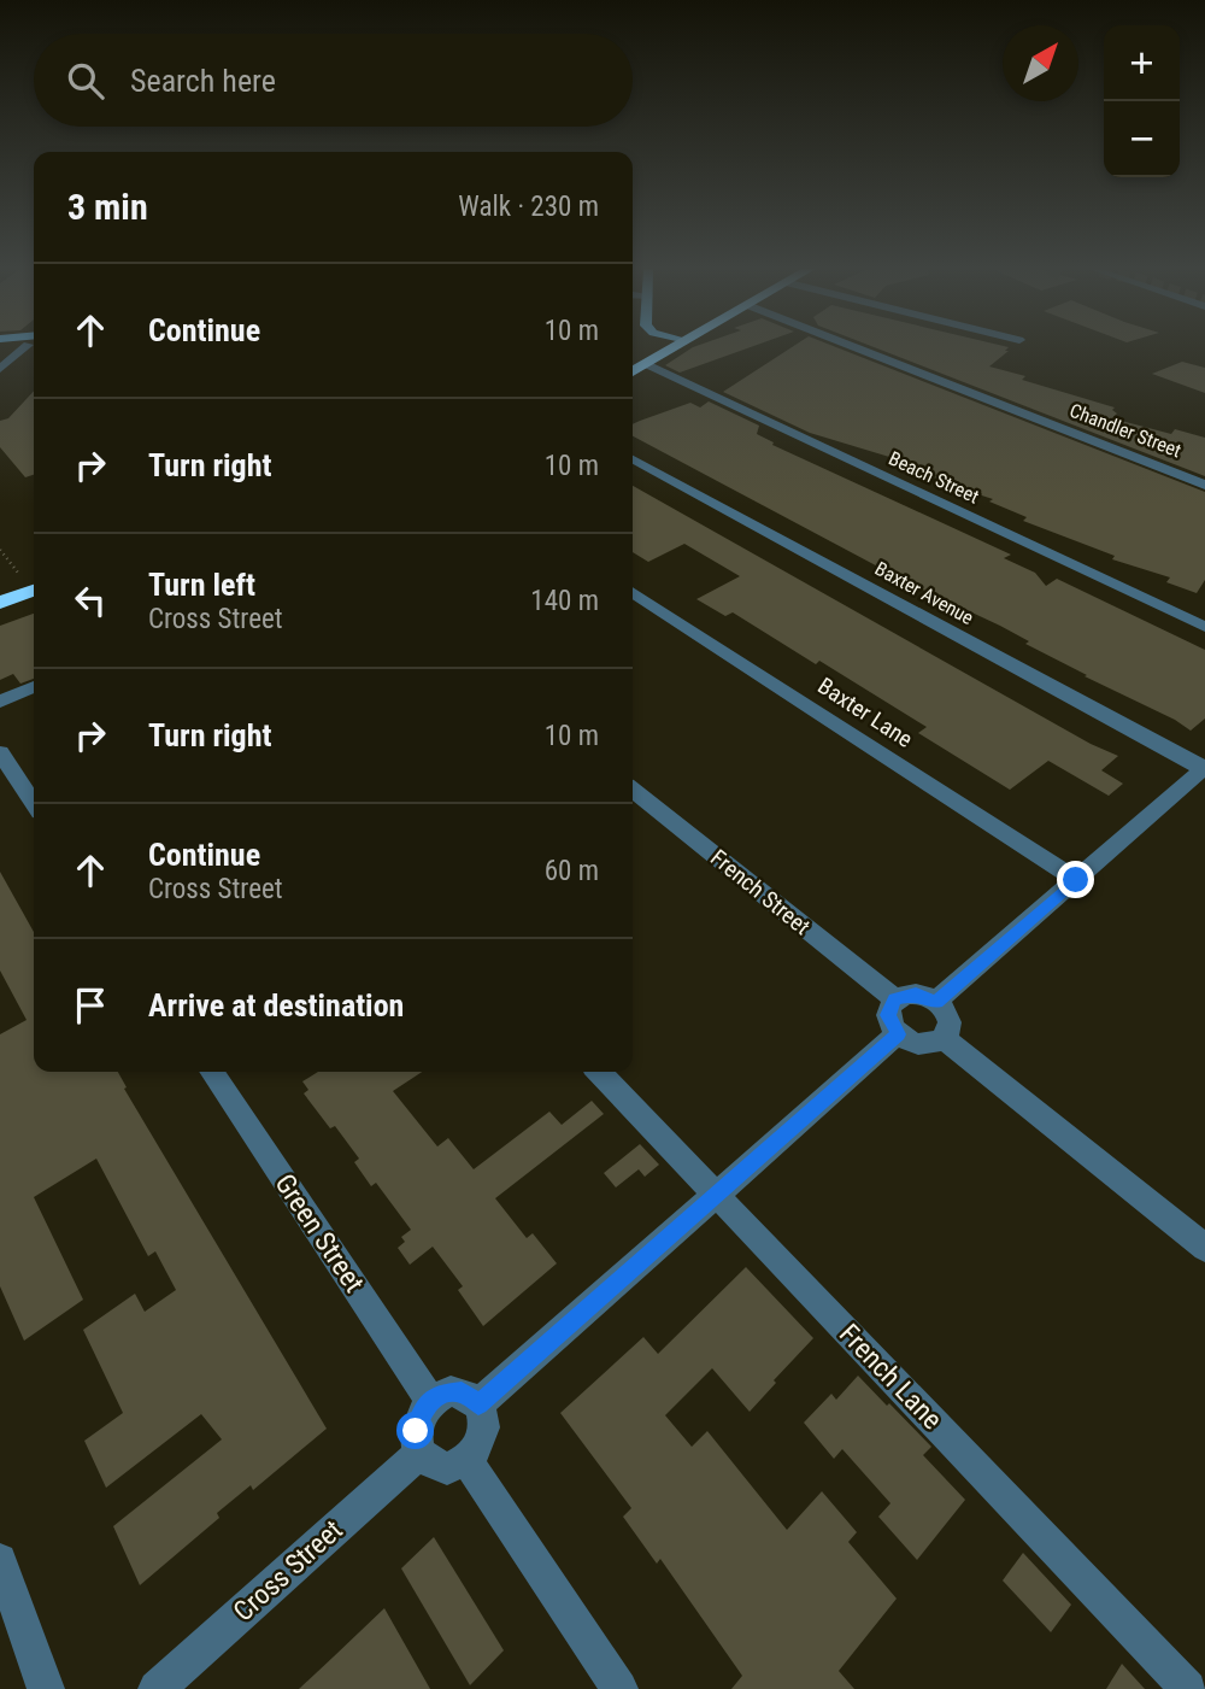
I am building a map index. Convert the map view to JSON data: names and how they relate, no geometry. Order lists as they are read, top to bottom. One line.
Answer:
{"streets":{"street":["Chandler Street","Beach Street","Baxter Avenue","Baxter Lane","French Street","Green Street","French Lane","Cross Street"]},"crossings":[["Green Street","Cross Street"]],"north":"top right","page":{"map_buttons":["+","−"],"search":"Search here","heading":["3 min","Walk · 230 m"],"list":[["Continue","10 m"],["Turn right","10 m"],["Turn left","Cross Street","140 m"],["Turn right","10 m"],["Continue","Cross Street","60 m"],"Arrive at destination"]}}
